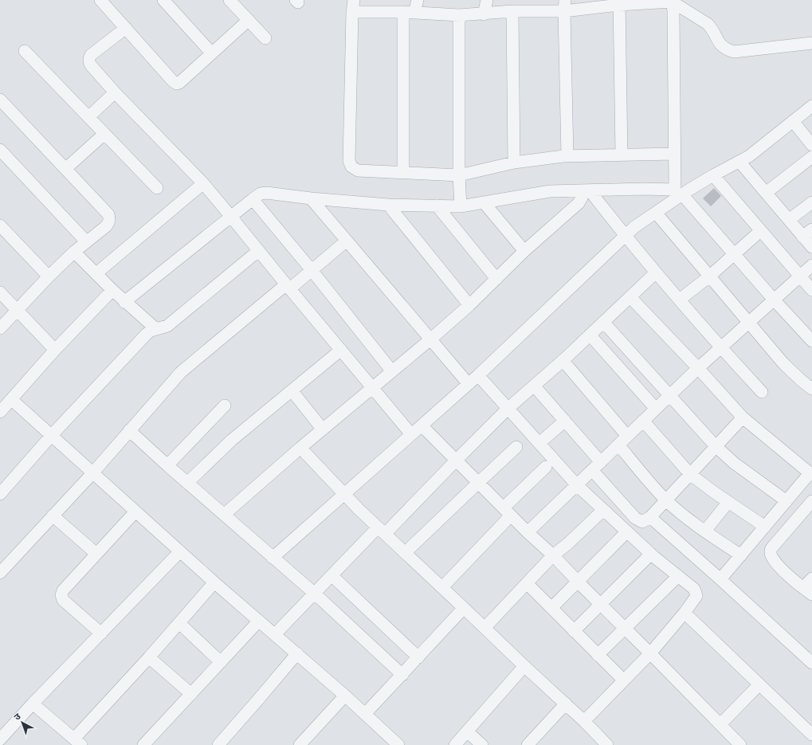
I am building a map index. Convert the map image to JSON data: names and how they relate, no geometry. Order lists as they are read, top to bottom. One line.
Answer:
{"north":"top left"}
